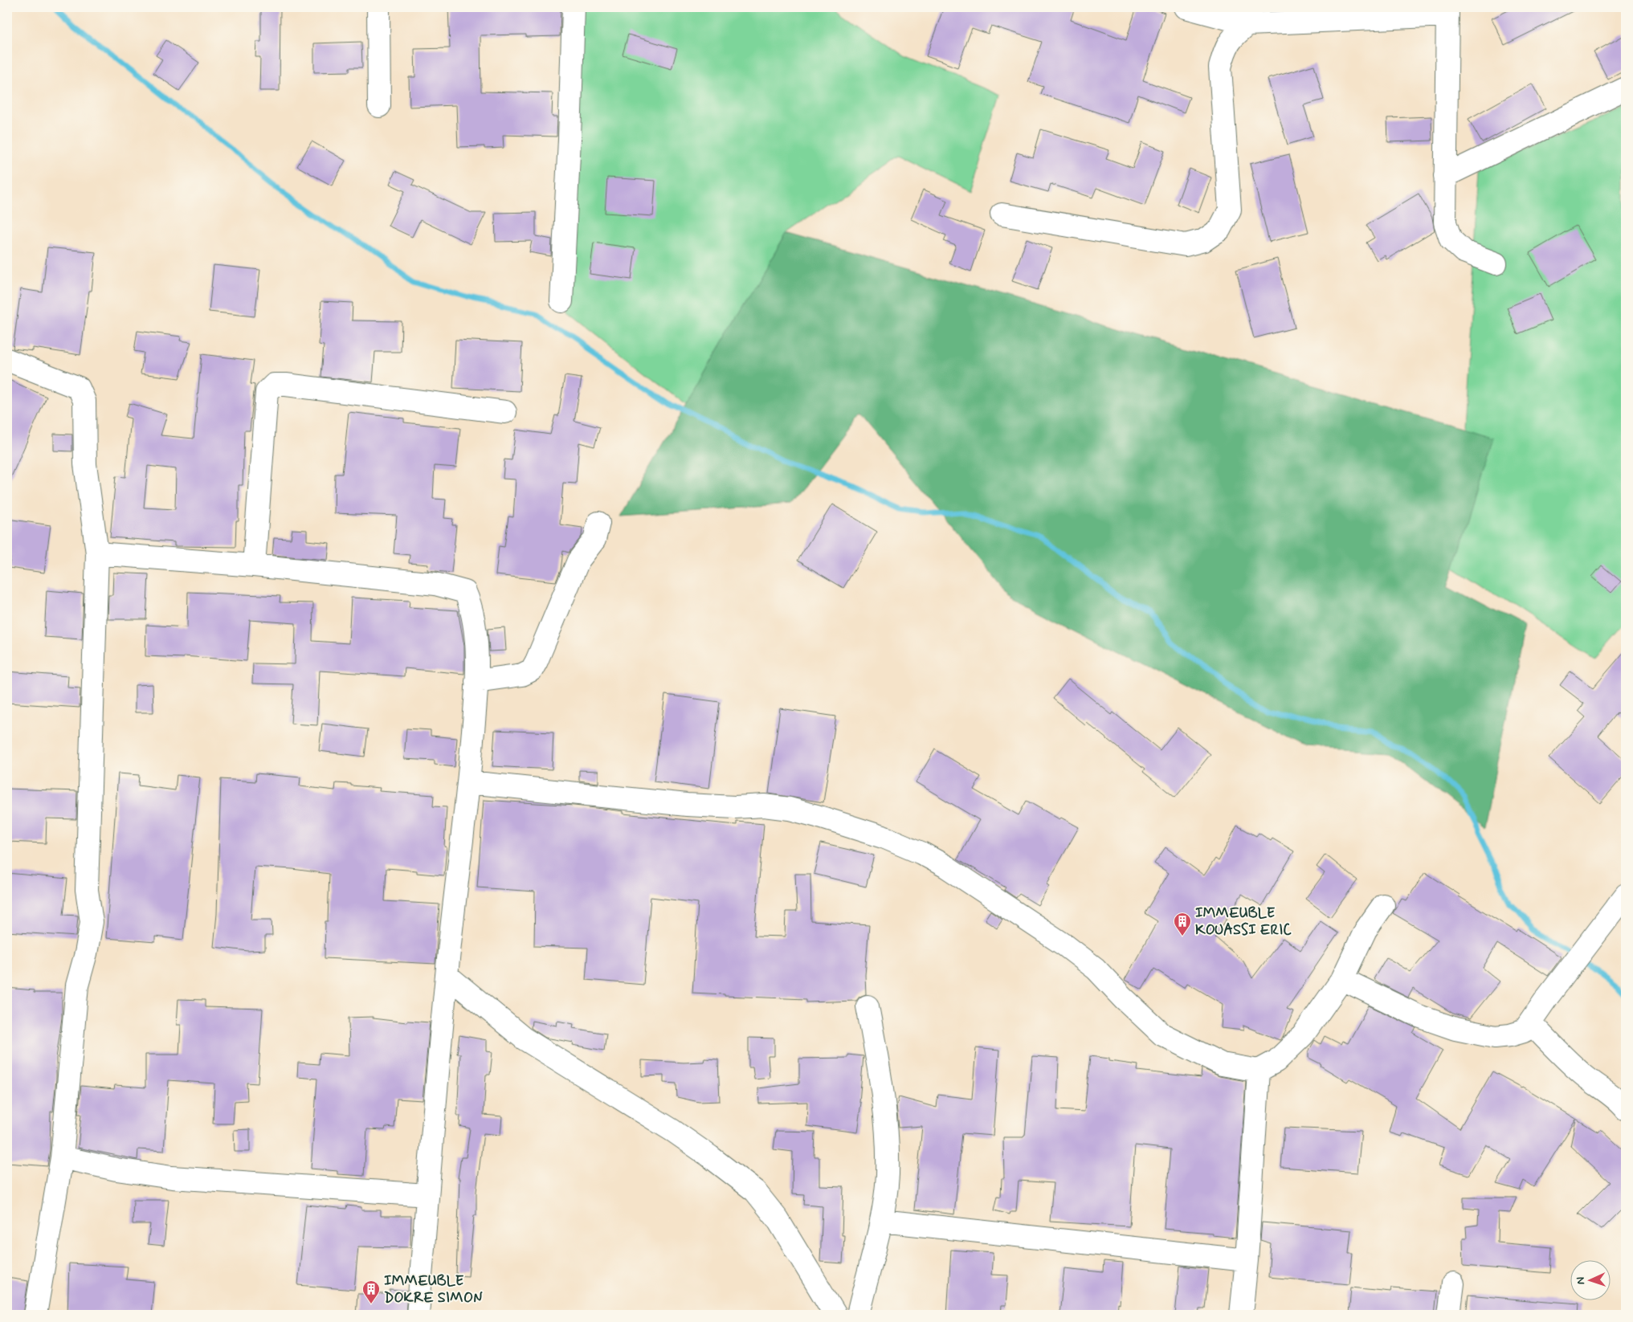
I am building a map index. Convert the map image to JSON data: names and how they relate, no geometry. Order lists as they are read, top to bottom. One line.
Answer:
{"places":{"building":["IMMEUBLE KOUASSI ERIC","IMMEUBLE DOKRE SIMON"]},"north":"left"}
